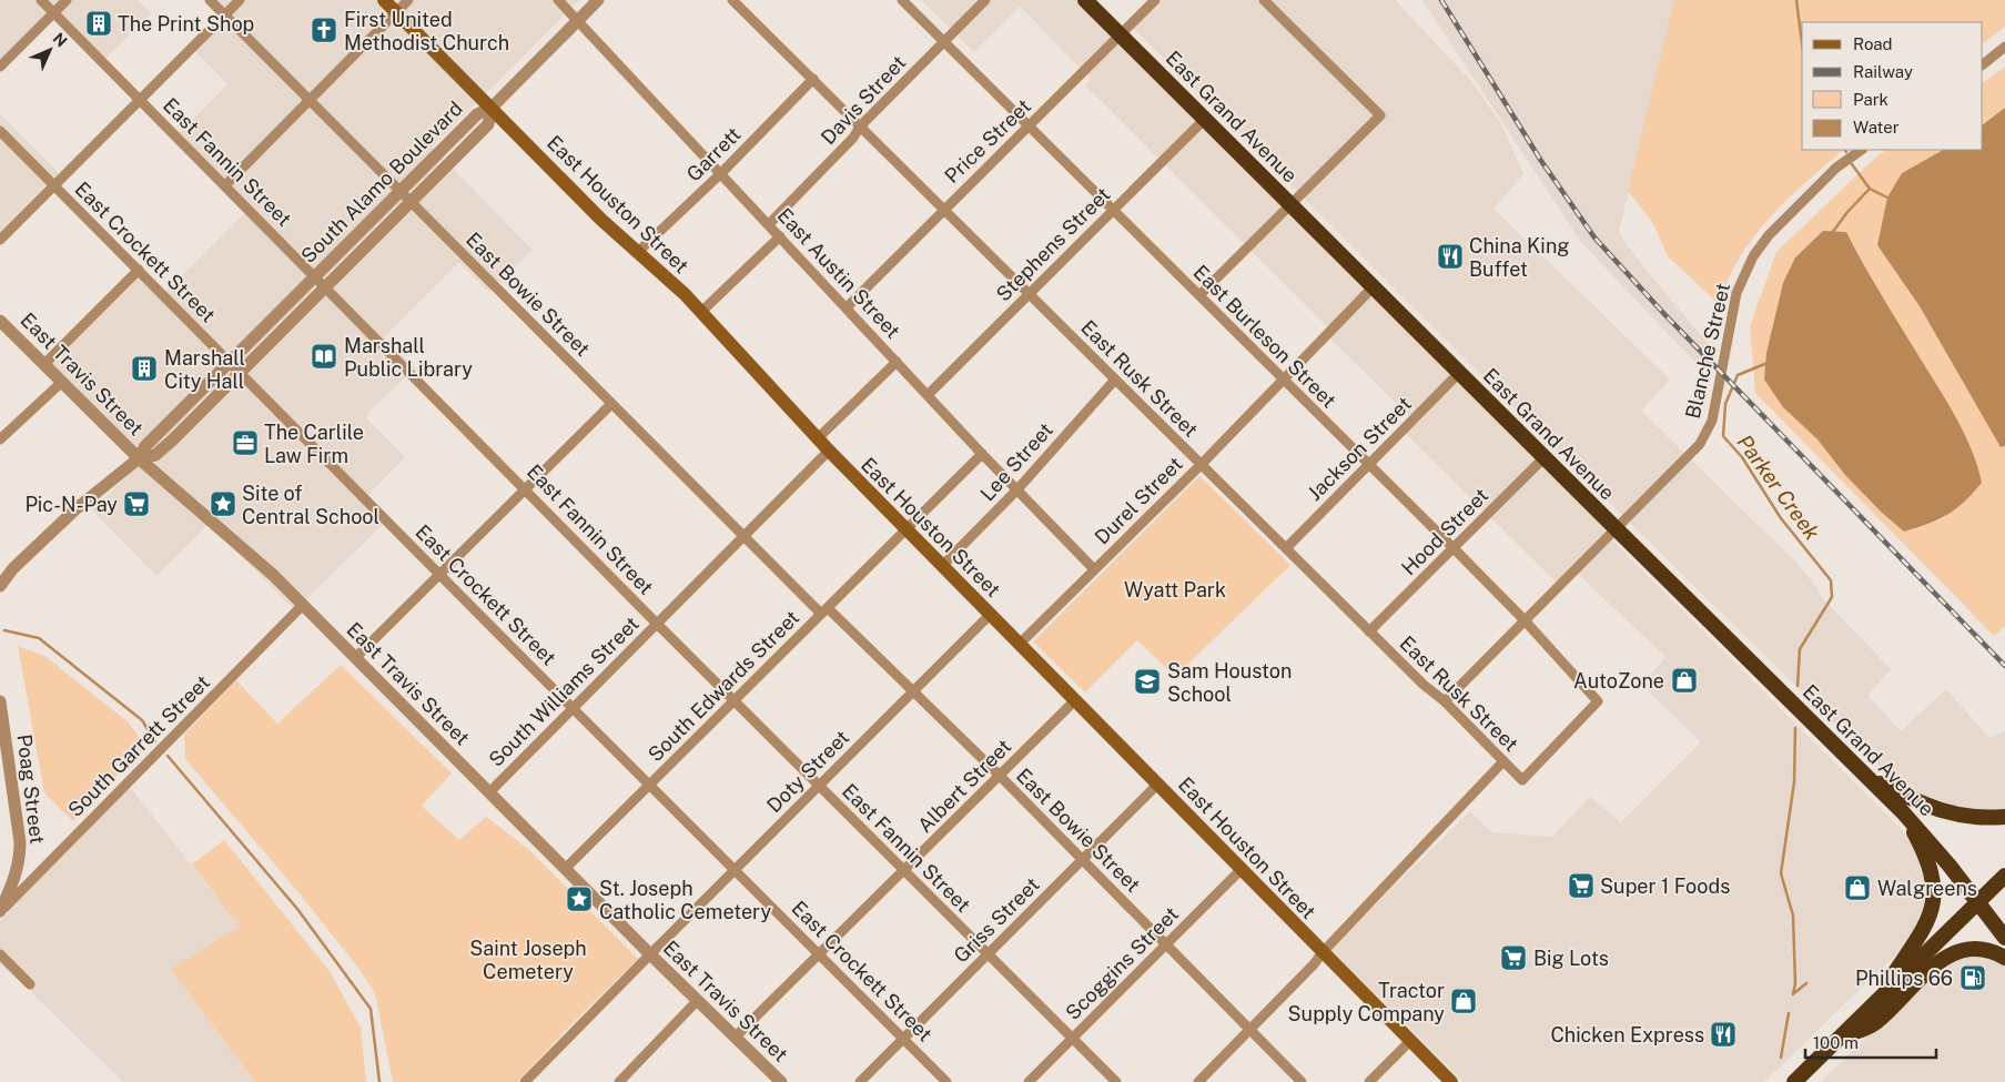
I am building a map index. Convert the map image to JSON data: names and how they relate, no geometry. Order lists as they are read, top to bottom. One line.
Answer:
{"streets":{"highway":["East Grand Avenue"],"main road":["East Houston Street"],"street":["Davis Street","Price Street","Garrett","East Fannin Street","South Alamo Boulevard","Stephens Street","East Crockett Street","East Austin Street","East Bowie Street","East Burleson Street","Blanche Street","East Travis Street","East Rusk Street","Jackson Street","Lee Street","Durel Street","Hood Street","South Edwards Street","South Williams Street","South Garrett Street","Doty Street","Albert Street","Poag Street","Griss Street","Scoggins Street"]},"crossings":[["Davis Street","East Austin Street"],["Davis Street","East Burleson Street"],["Davis Street","East Rusk Street"],["East Grand Avenue","Price Street"],["East Grand Avenue","Stephens Street"],["East Grand Avenue","Blanche Street"],["East Grand Avenue","Jackson Street"],["East Grand Avenue","Durel Street"],["East Grand Avenue","Hood Street"],["Price Street","East Austin Street"],["Price Street","East Burleson Street"],["Price Street","East Rusk Street"],["Garrett","East Houston Street"],["Garrett","East Austin Street"],["Garrett","East Rusk Street"],["East Fannin Street","South Alamo Boulevard"],["East Fannin Street","South Edwards Street"],["East Fannin Street","South Williams Street"],["East Fannin Street","Doty Street"],["East Fannin Street","Albert Street"],["East Fannin Street","Griss Street"],["East Fannin Street","Scoggins Street"],["South Alamo Boulevard","East Houston Street"],["South Alamo Boulevard","East Crockett Street"],["South Alamo Boulevard","East Bowie Street"],["South Alamo Boulevard","East Travis Street"],["East Houston Street","Lee Street"],["East Houston Street","Durel Street"],["East Houston Street","South Edwards Street"],["East Houston Street","South Williams Street"],["East Houston Street","Doty Street"],["East Houston Street","Albert Street"],["East Houston Street","Griss Street"],["East Houston Street","Scoggins Street"],["Stephens Street","East Austin Street"],["Stephens Street","East Burleson Street"],["Stephens Street","East Rusk Street"],["East Crockett Street","South Edwards Street"],["East Crockett Street","South Williams Street"],["East Crockett Street","Doty Street"],["East Crockett Street","Albert Street"],["East Crockett Street","Griss Street"],["East Austin Street","Lee Street"],["East Austin Street","Durel Street"],["East Austin Street","South Edwards Street"],["East Bowie Street","South Edwards Street"],["East Bowie Street","South Williams Street"],["East Bowie Street","Doty Street"],["East Bowie Street","Albert Street"],["East Bowie Street","Griss Street"],["East Bowie Street","Scoggins Street"],["East Burleson Street","Blanche Street"],["East Burleson Street","East Rusk Street"],["East Burleson Street","Jackson Street"],["East Burleson Street","Durel Street"],["East Burleson Street","Hood Street"],["Blanche Street","East Rusk Street"],["East Travis Street","South Edwards Street"],["East Travis Street","South Williams Street"],["East Travis Street","South Garrett Street"],["East Travis Street","Doty Street"],["East Travis Street","Albert Street"],["East Rusk Street","Jackson Street"],["East Rusk Street","Lee Street"],["East Rusk Street","Durel Street"],["East Rusk Street","Hood Street"],["South Garrett Street","Poag Street"]],"water":["Parker Creek"],"parks":["Wyatt Park","Saint Joseph Cemetery"],"places":{"building":["The Print Shop","Marshall City Hall"],"church":["First United Methodist Church"],"restaurant":["China King Buffet","Chicken Express"],"library":["Marshall Public Library"],"office":["The Carlile Law Firm"],"supermarket":["Pic-N-Pay","Super 1 Foods","Big Lots"],"place":["Site of Central School","St. Joseph Catholic Cemetery"],"shop":["AutoZone","Walgreens","Tractor Supply Company"],"school or university":["Sam Houston School"],"fuel station":["Phillips 66"]},"legend":["Road","Railway","Park","Water"],"scale_bar":"100 m","north":"top right"}
